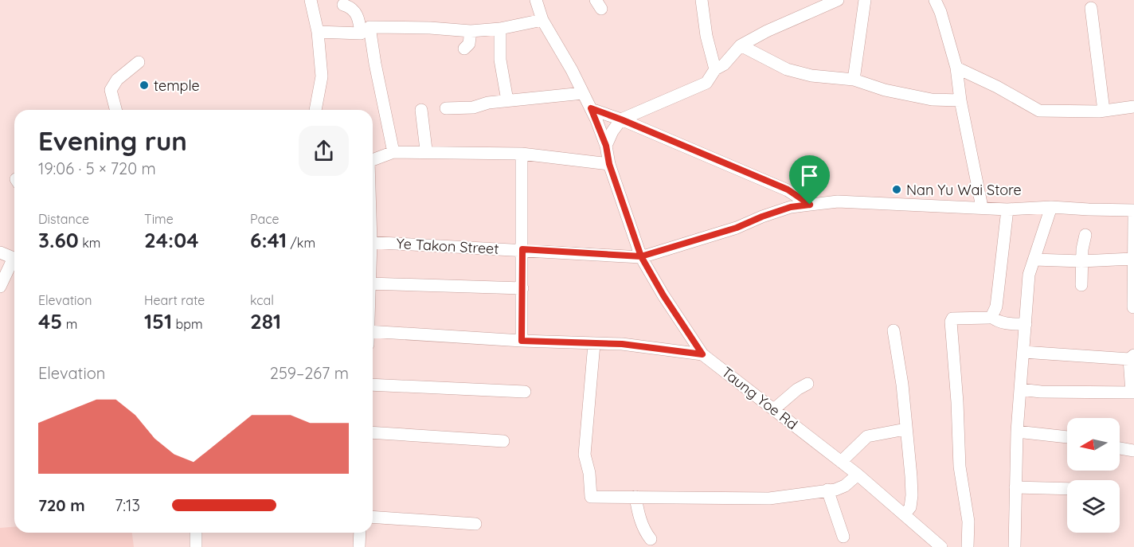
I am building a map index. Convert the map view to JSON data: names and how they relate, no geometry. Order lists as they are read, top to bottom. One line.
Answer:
{"streets":{"street":["Ye Takon Street","Taung Yoe Rd"]},"places":["temple","Nan Yu Wai Store"],"north":"left","page":{"heading":["Evening run","19:06 · 5 × 720 m"],"stats":[["Distance","3.60 km"],["Time","24:04"],["Pace","6:41 /km"],["Elevation","45 m"],["Heart rate","151 bpm"],["kcal","281"]],"chart":["Elevation","259–267 m"],"list":[{"name":"720 m","note":"7:13"}]}}
